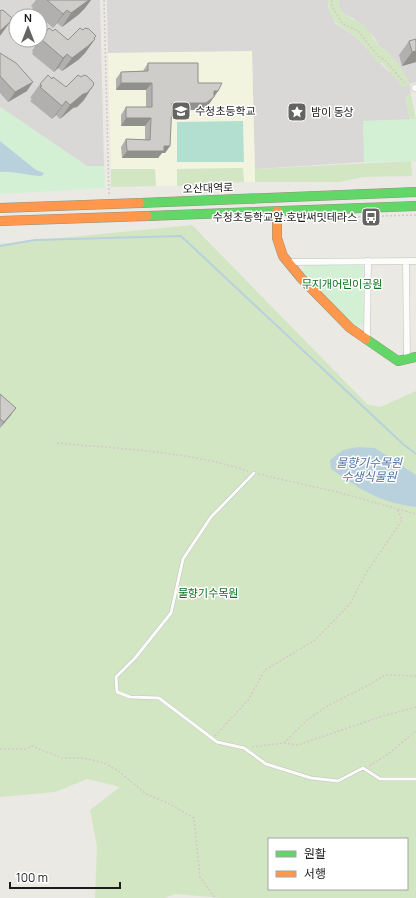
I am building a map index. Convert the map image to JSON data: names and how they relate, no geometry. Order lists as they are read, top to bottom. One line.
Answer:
{"streets":{"main road":["오산대역로"]},"water":["물향기수목원 수생식물원"],"parks":["무지개어린이공원","물향기수목원"],"places":{"school or university":["수청초등학교"],"place":["밤이 동상"],"bus stop":["수청초등학교앞.호반써밋테라스"]},"legend":["원활","서행"],"scale_bar":"100 m","north":"top"}
